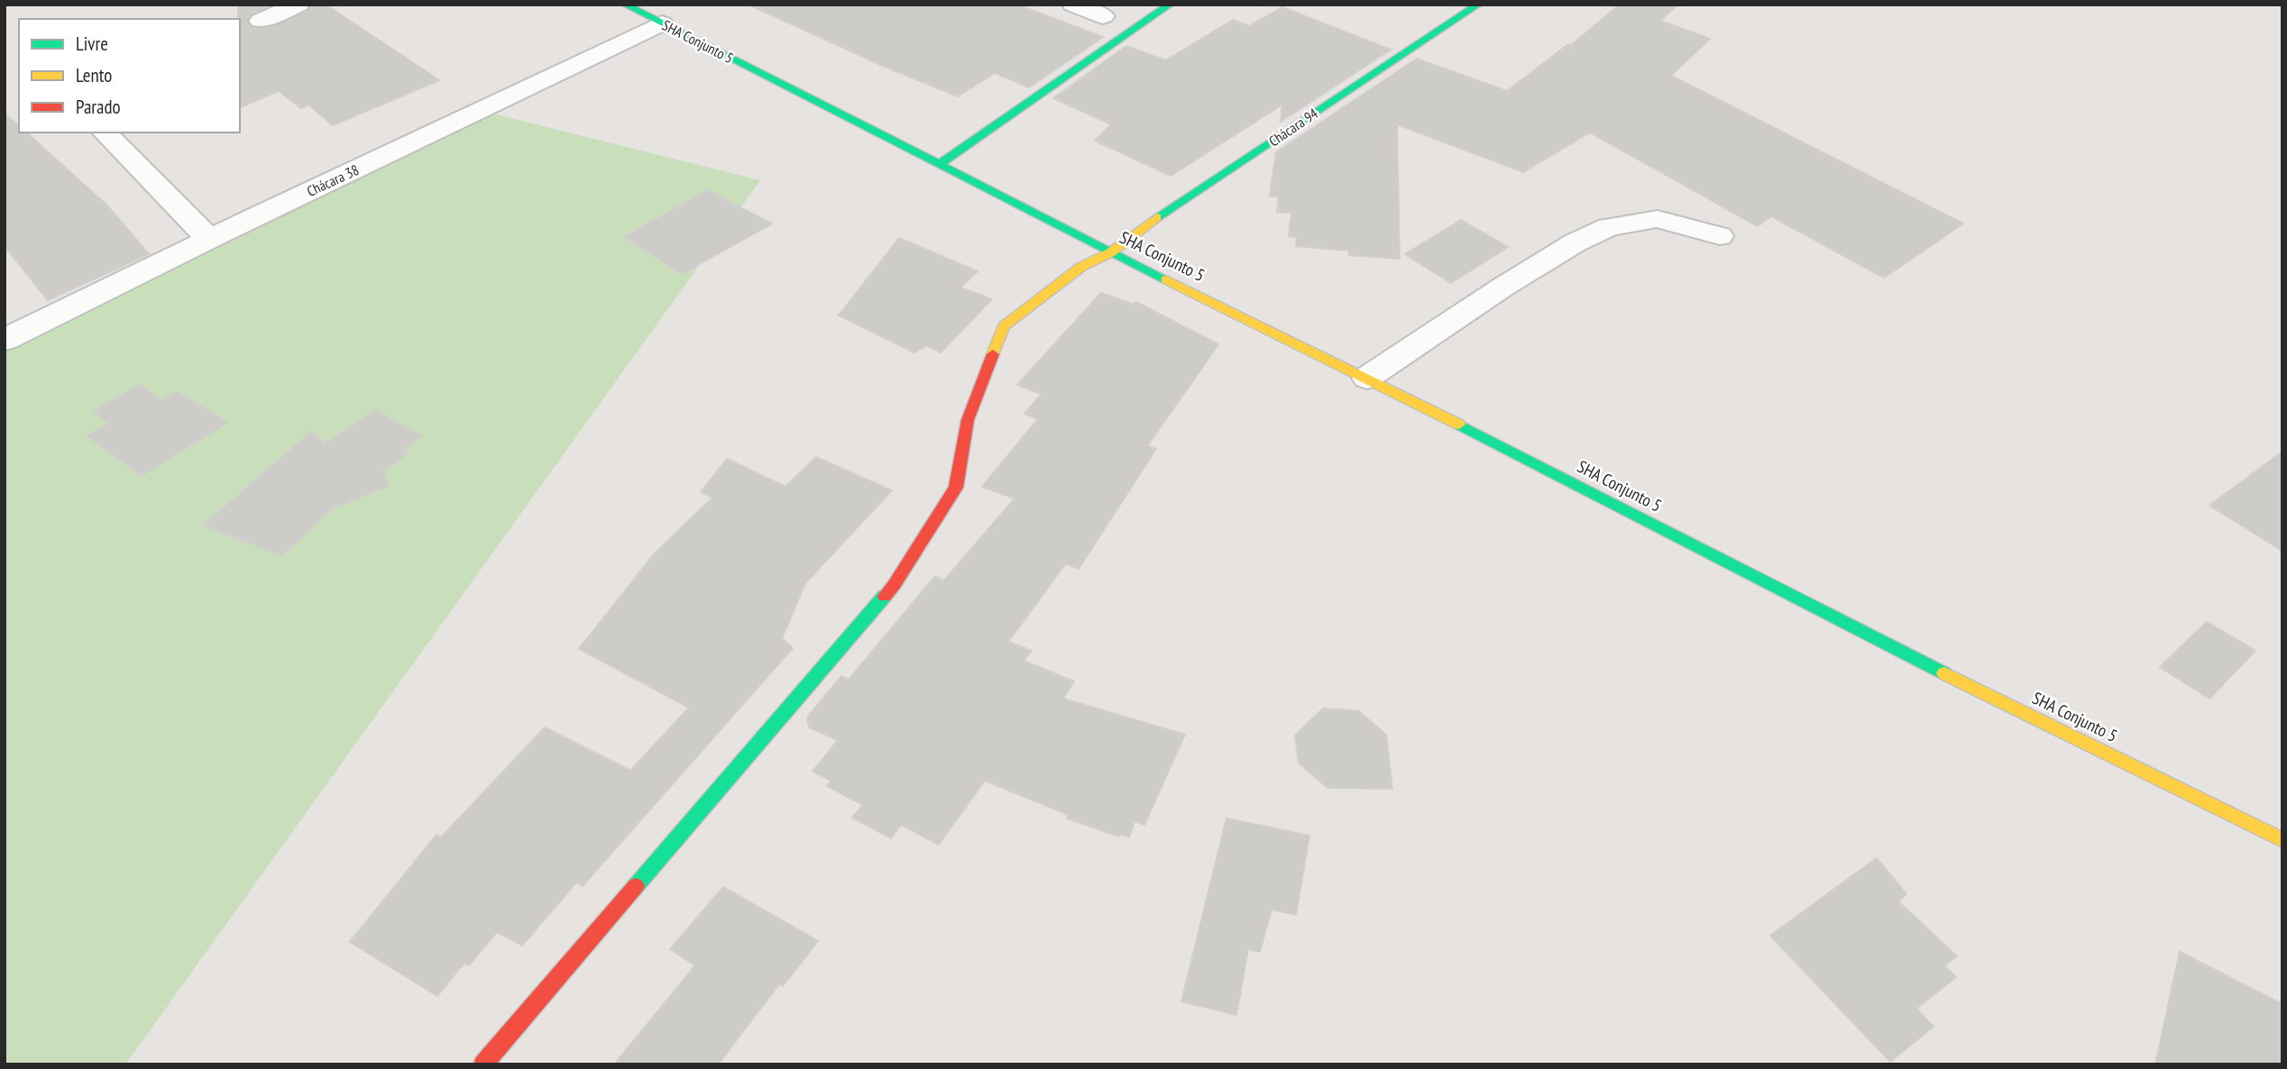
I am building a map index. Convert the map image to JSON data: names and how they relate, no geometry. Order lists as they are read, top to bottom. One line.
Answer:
{"streets":{"street":["SHA Conjunto 5","Chácara 94","Chácara 38"]},"crossings":[["SHA Conjunto 5","Chácara 94"],["SHA Conjunto 5","Chácara 38"]],"legend":["Livre","Lento","Parado"]}
